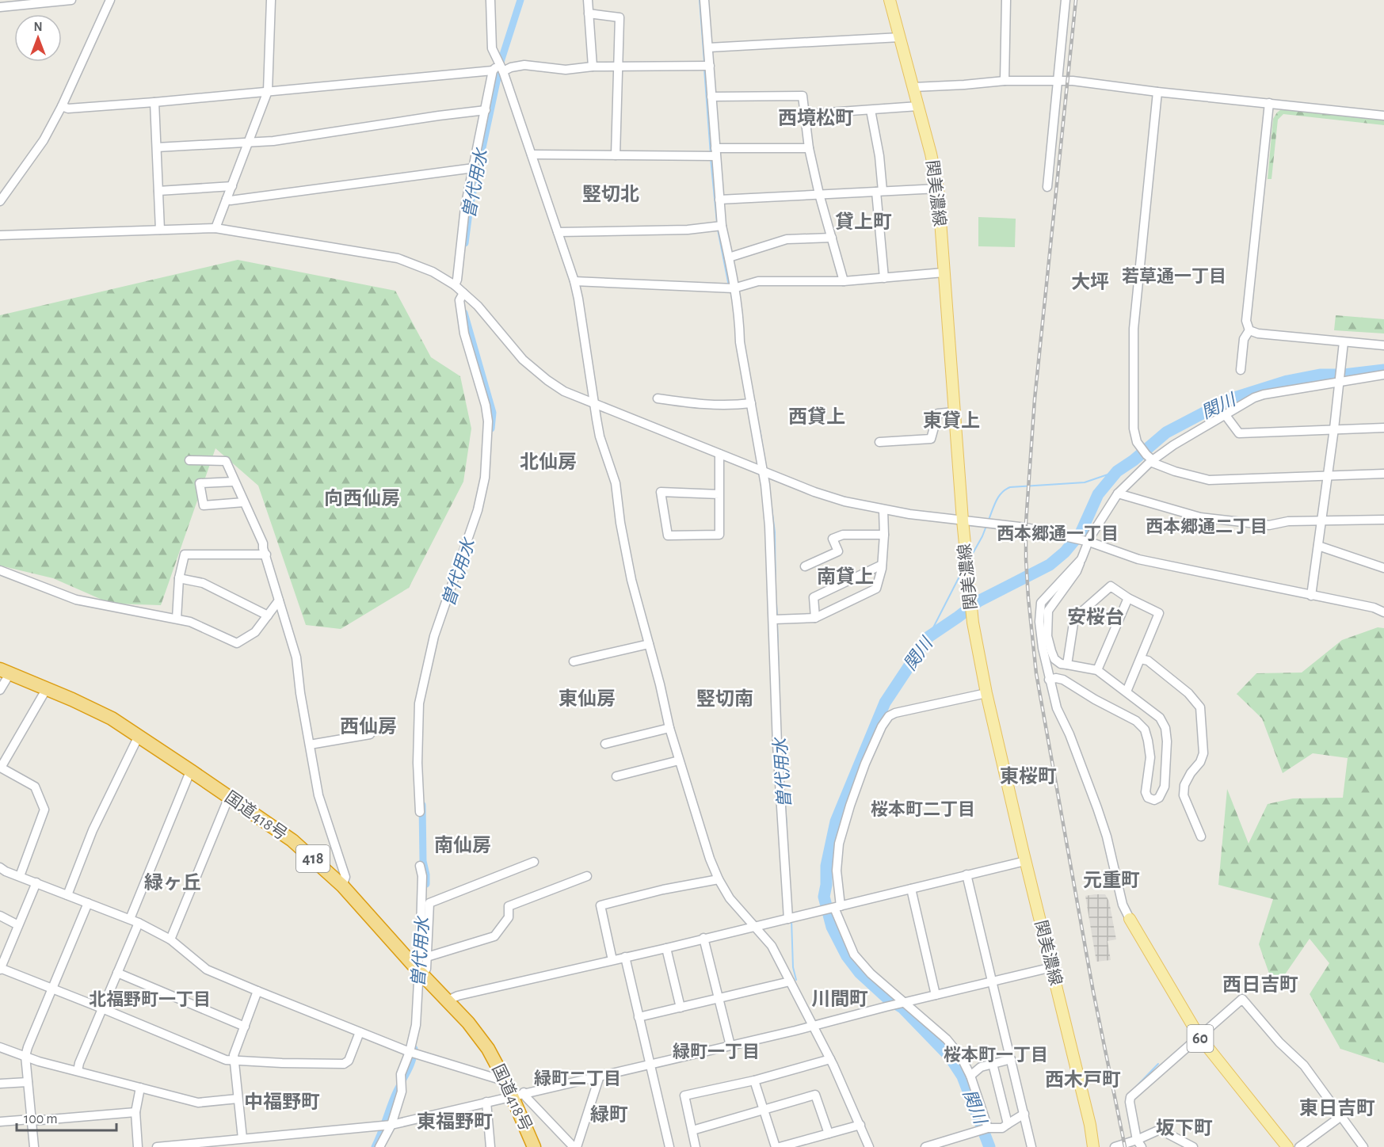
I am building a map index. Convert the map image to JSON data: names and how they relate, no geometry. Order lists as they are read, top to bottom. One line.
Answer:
{"streets":{"highway":["国道418号","418"],"main road":["関美濃線","60"]},"districts":["西境松町","竪切北","貸上町","若草通一丁目","大坪","西貸上","東貸上","北仙房","向西仙房","西本郷通二丁目","西本郷通一丁目","南貸上","安桜台","東仙房","竪切南","西仙房","東桜町","桜本町二丁目","南仙房","元重町","緑ヶ丘","西日吉町","北福野町一丁目","川間町","緑町一丁目","桜本町一丁目","緑町二丁目","西木戸町","中福野町","東日吉町","緑町","東福野町","坂下町"],"water":["曽代用水","関川"],"scale_bar":"100 m","north":"top"}
